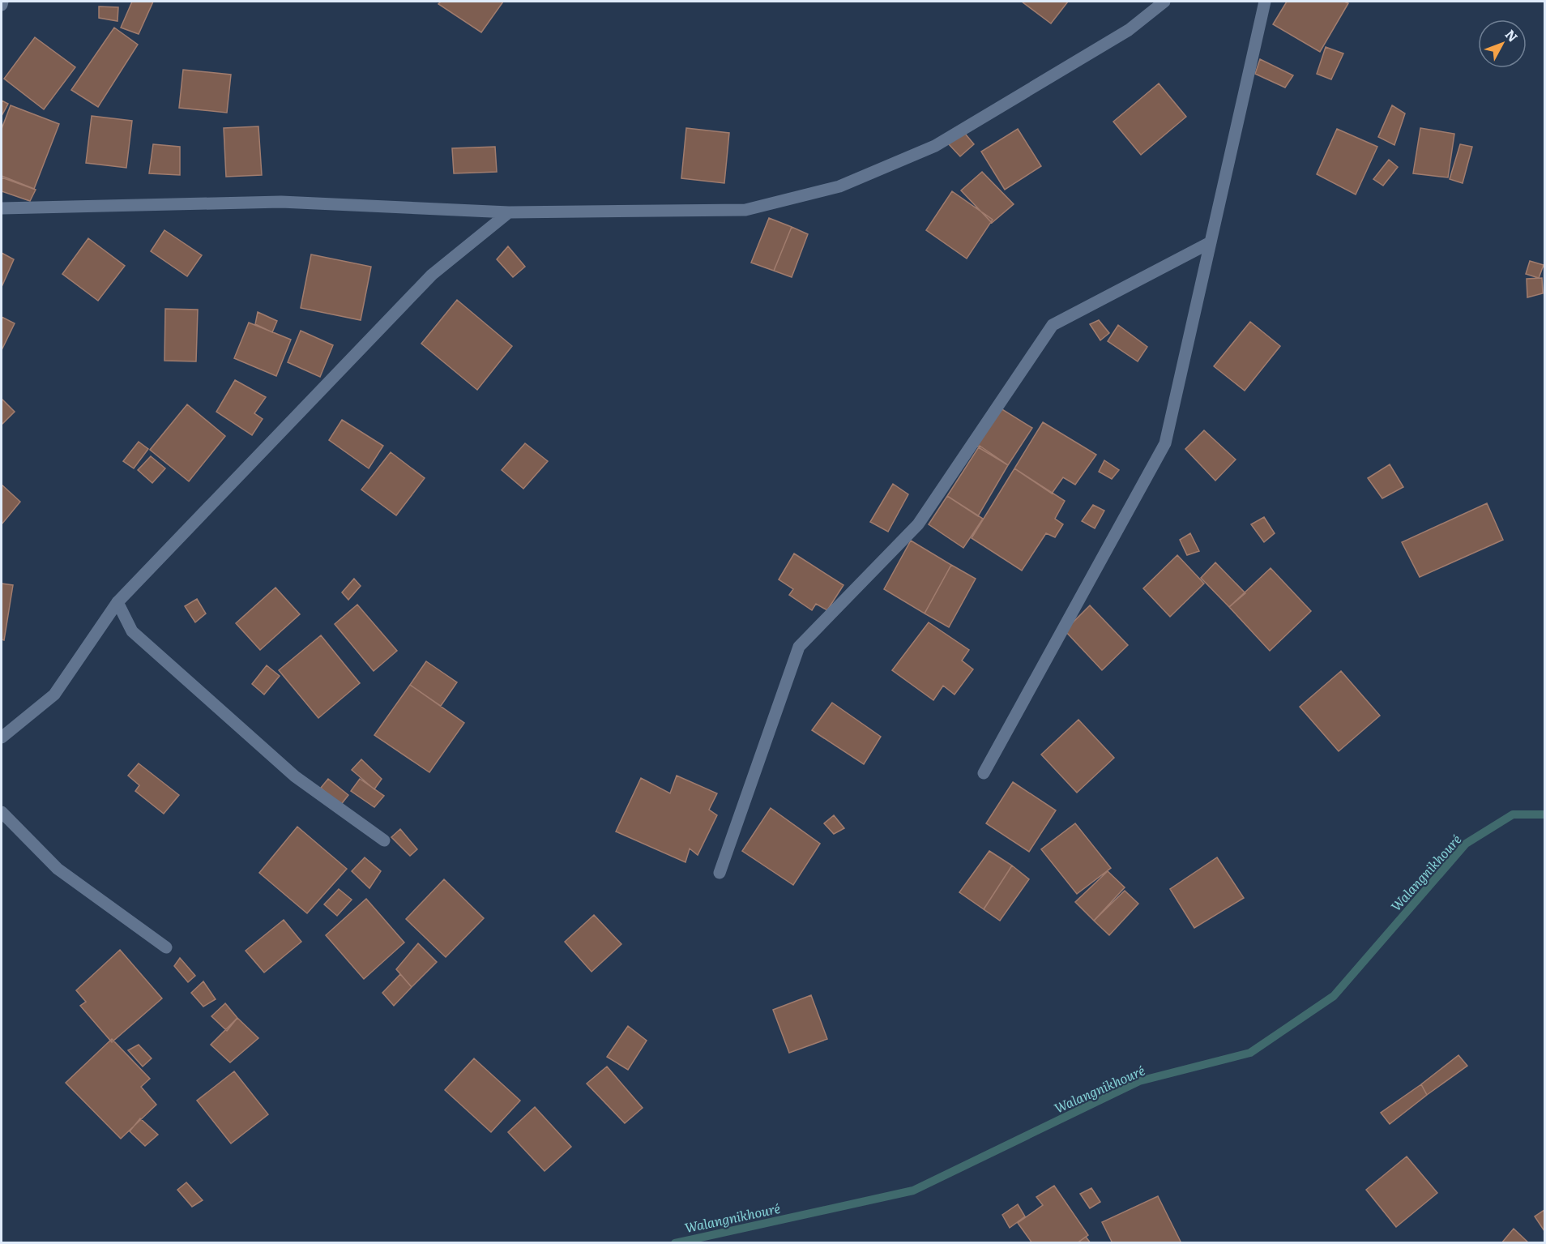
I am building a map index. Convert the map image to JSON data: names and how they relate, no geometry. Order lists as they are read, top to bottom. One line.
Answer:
{"water":["Walangnikhouré"],"north":"top right"}
